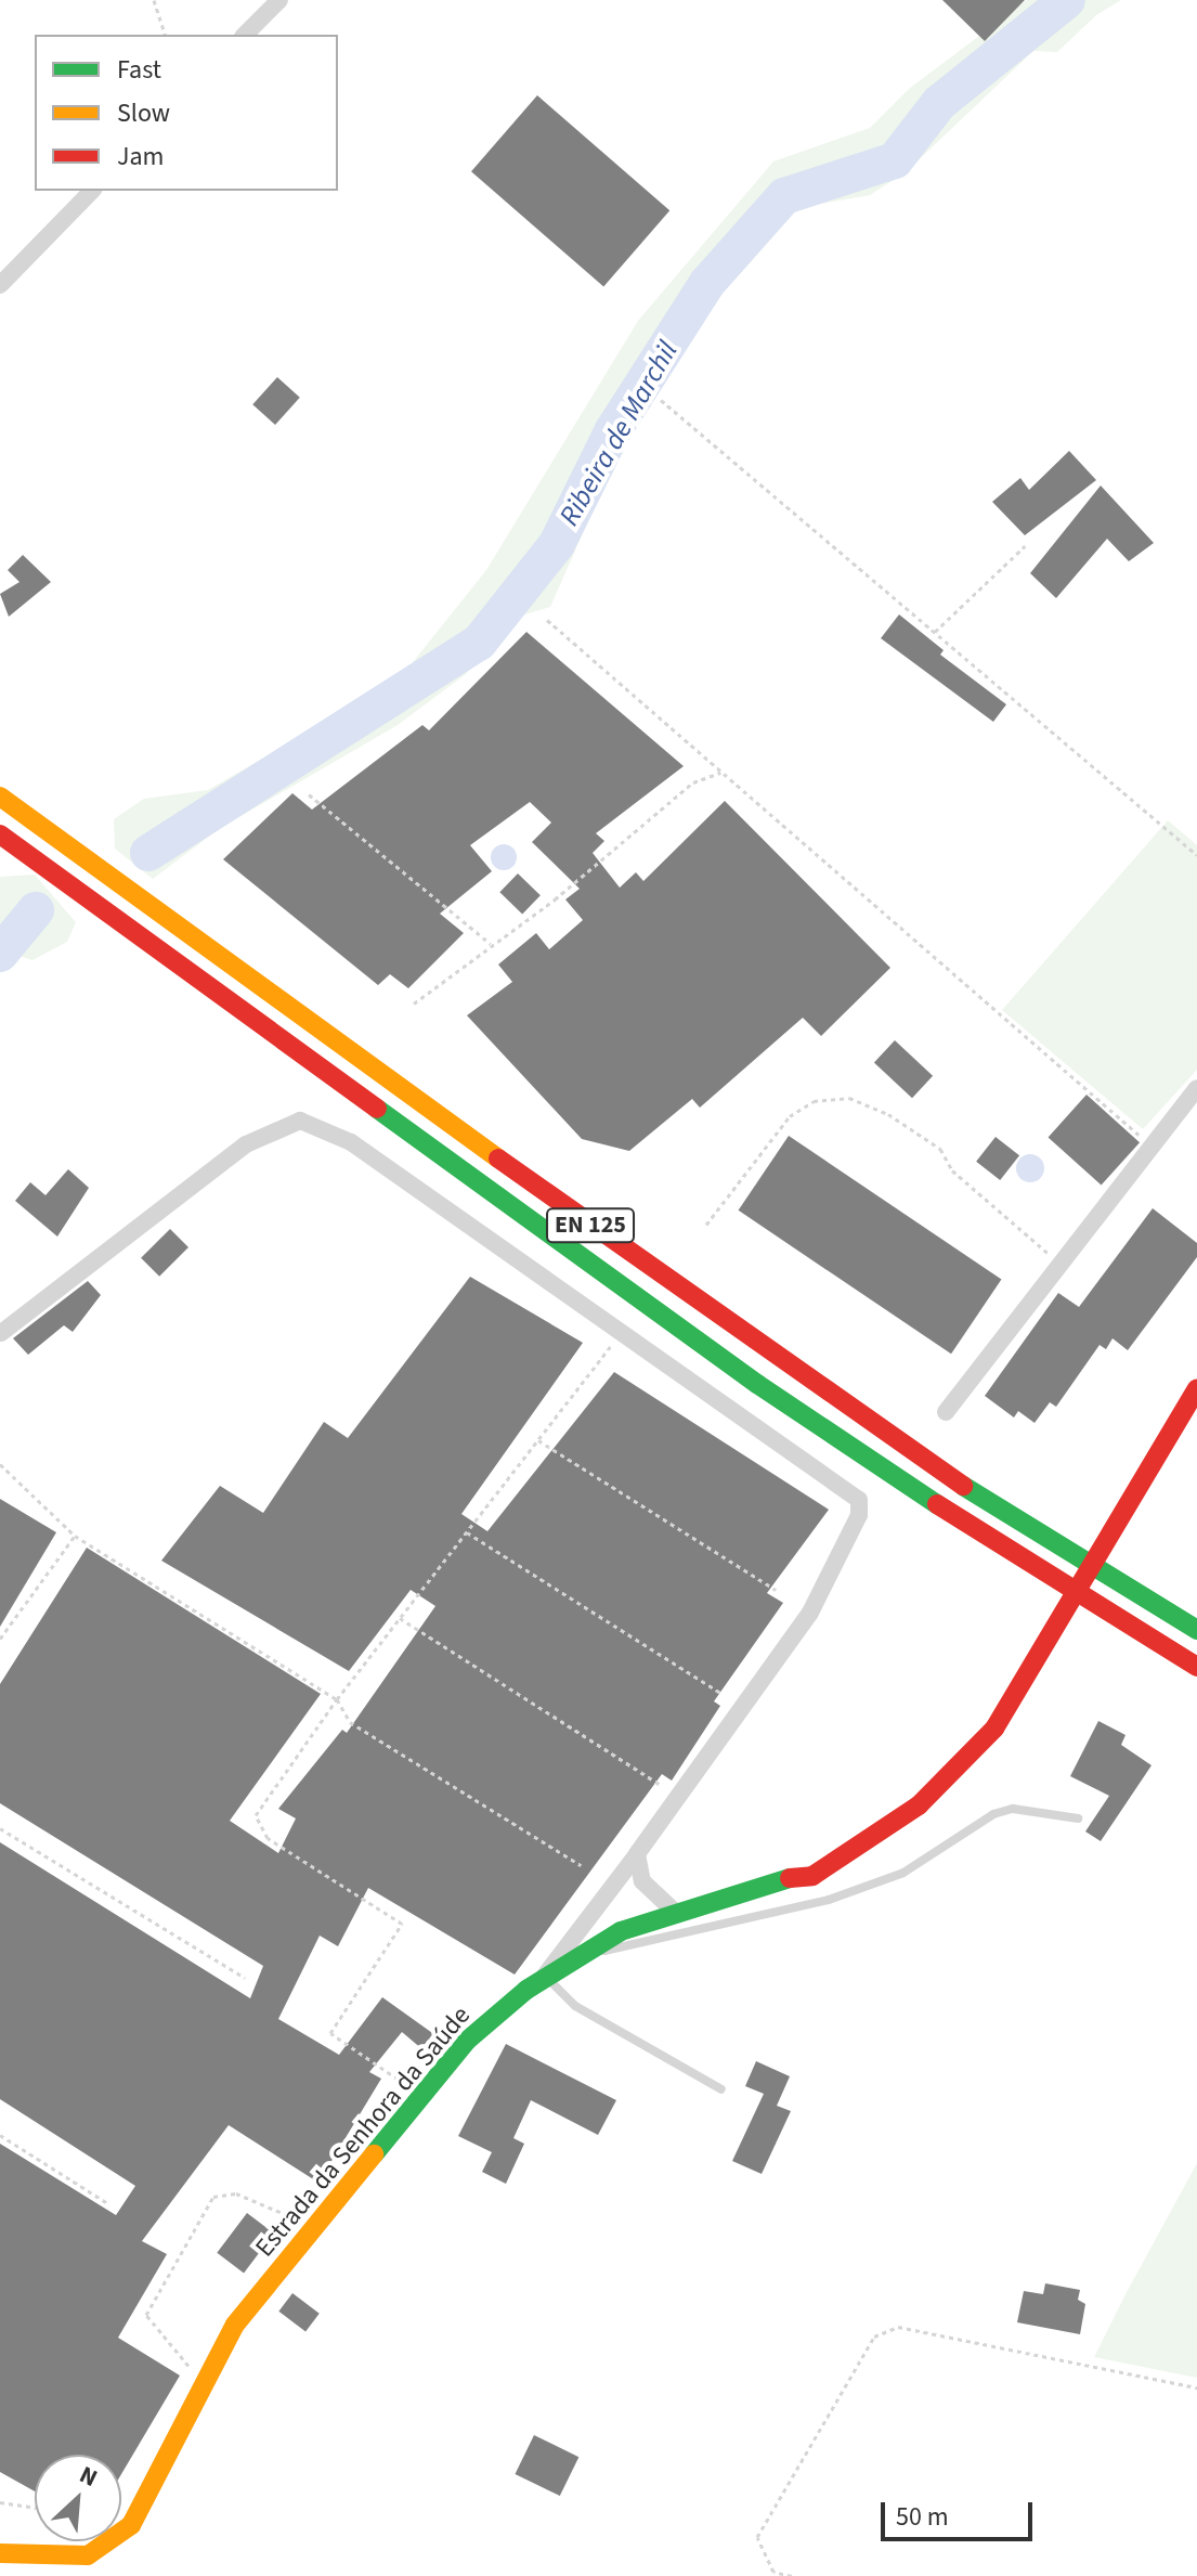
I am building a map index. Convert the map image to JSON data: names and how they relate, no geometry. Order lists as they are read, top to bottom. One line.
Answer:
{"streets":{"main road":["EN 125","Estrada da Senhora da Saúde"]},"water":["Ribeira de Marchil"],"legend":["Fast","Slow","Jam"],"scale_bar":"50 m","north":"top right"}
